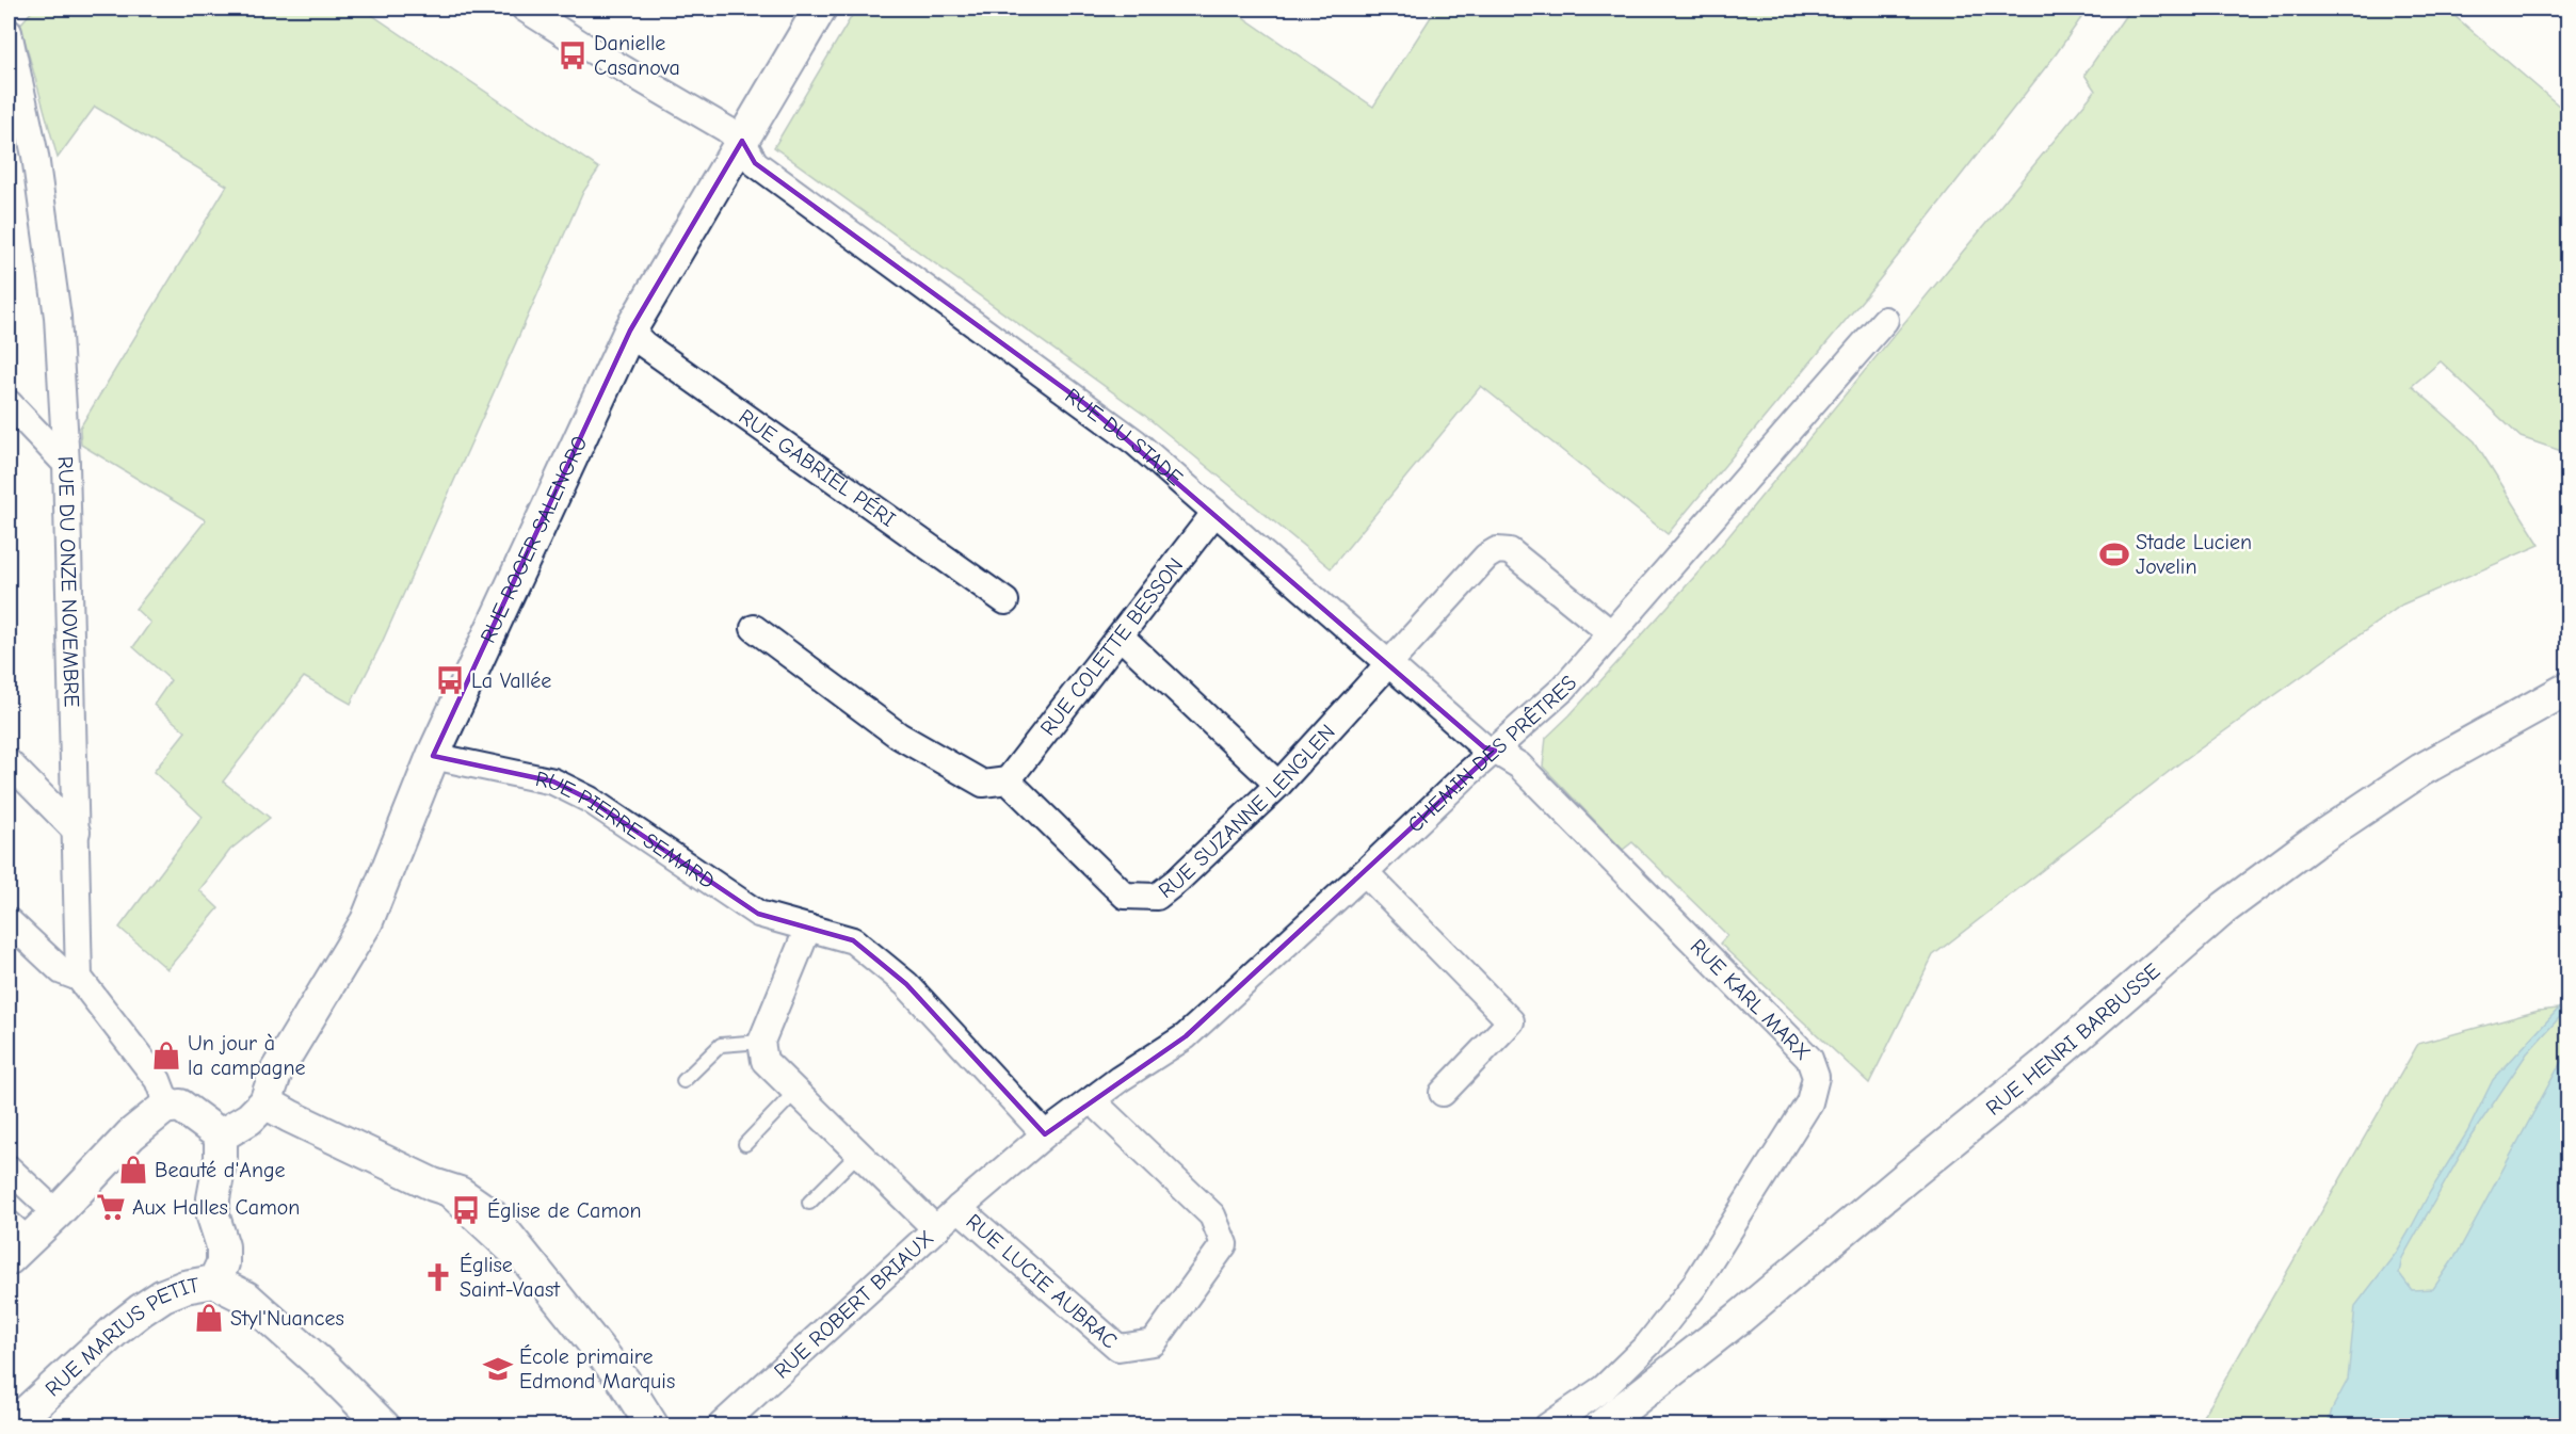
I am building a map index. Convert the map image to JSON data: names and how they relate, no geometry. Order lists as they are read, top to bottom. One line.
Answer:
{"streets":{"street":["RUE DU STADE","RUE GABRIEL PÉRI","RUE ROGER SALENGRO","RUE DU ONZE NOVEMBRE","RUE COLETTE BESSON","CHEMIN DES PRÊTRES","RUE SUZANNE LENGLEN","RUE PIERRE SEMARD","RUE KARL MARX","RUE HENRI BARBUSSE","RUE LUCIE AUBRAC","RUE ROBERT BRIAUX","RUE MARIUS PETIT"]},"crossings":[["RUE DU STADE","RUE ROGER SALENGRO"],["RUE DU STADE","RUE COLETTE BESSON"],["RUE DU STADE","CHEMIN DES PRÊTRES"],["RUE DU STADE","RUE SUZANNE LENGLEN"],["RUE DU STADE","RUE KARL MARX"],["RUE GABRIEL PÉRI","RUE ROGER SALENGRO"],["RUE ROGER SALENGRO","RUE PIERRE SEMARD"],["RUE COLETTE BESSON","RUE SUZANNE LENGLEN"],["CHEMIN DES PRÊTRES","RUE SUZANNE LENGLEN"],["CHEMIN DES PRÊTRES","RUE PIERRE SEMARD"],["CHEMIN DES PRÊTRES","RUE KARL MARX"],["CHEMIN DES PRÊTRES","RUE LUCIE AUBRAC"],["CHEMIN DES PRÊTRES","RUE ROBERT BRIAUX"],["RUE PIERRE SEMARD","RUE ROBERT BRIAUX"],["RUE LUCIE AUBRAC","RUE ROBERT BRIAUX"]],"places":{"bus stop":["Danielle Casanova","La Vallée","Église de Camon"],"sports":["Stade Lucien Jovelin"],"shop":["Un jour à la campagne","Beauté d'Ange","Styl'Nuances"],"supermarket":["Aux Halles Camon"],"church":["Église Saint-Vaast"],"school or university":["École primaire Edmond Marquis"]}}
